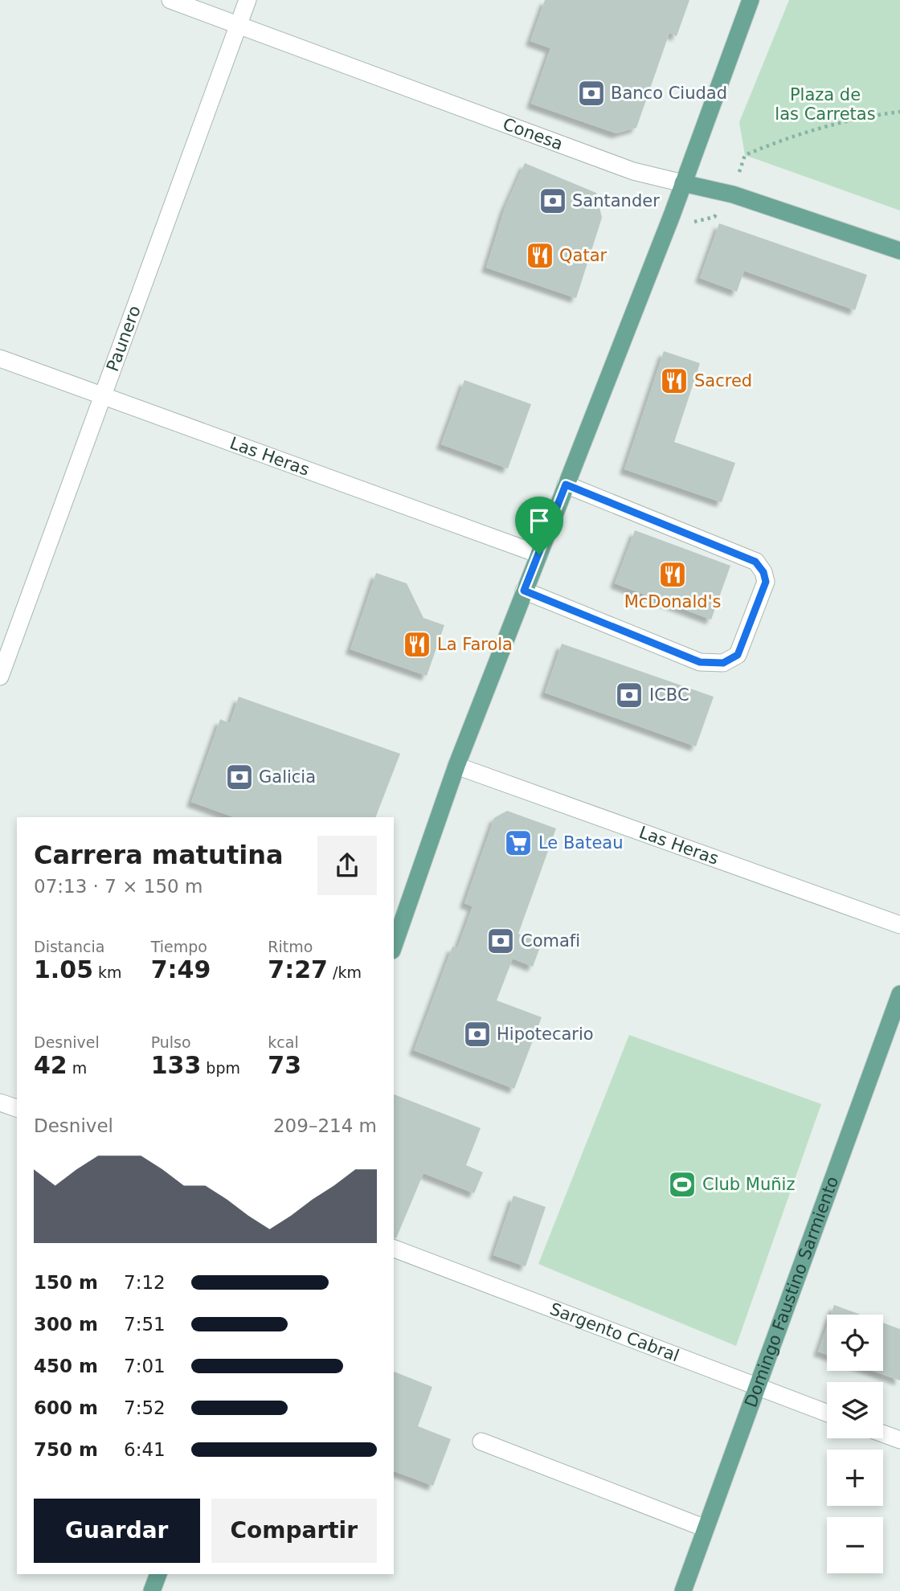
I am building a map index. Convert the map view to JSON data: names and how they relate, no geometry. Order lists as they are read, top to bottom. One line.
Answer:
{"streets":{"main road":["Conesa","Domingo Faustino Sarmiento"],"street":["Paunero","Las Heras","Sargento Cabral"]},"crossings":[["Conesa","Paunero"],["Paunero","Las Heras"],["Domingo Faustino Sarmiento","Sargento Cabral"]],"parks":["Plaza de las Carretas"],"places":{"bank":["Banco Ciudad","Santander","ICBC","Galicia","Comafi","Hipotecario"],"restaurant":["Qatar","Sacred","McDonald's","La Farola"],"supermarket":["Le Bateau"],"sports":["Club Muñiz"]},"page":{"heading":["Carrera matutina","07:13 · 7 × 150 m"],"stats":[["Distancia","1.05 km"],["Tiempo","7:49"],["Ritmo","7:27 /km"],["Desnivel","42 m"],["Pulso","133 bpm"],["kcal","73"]],"chart":["Desnivel","209–214 m"],"list":[{"name":"150 m","note":"7:12"},{"name":"300 m","note":"7:51"},{"name":"450 m","note":"7:01"},{"name":"600 m","note":"7:52"},{"name":"750 m","note":"6:41"}],"map_buttons":["+","−"],"buttons":["Guardar","Compartir"]}}
